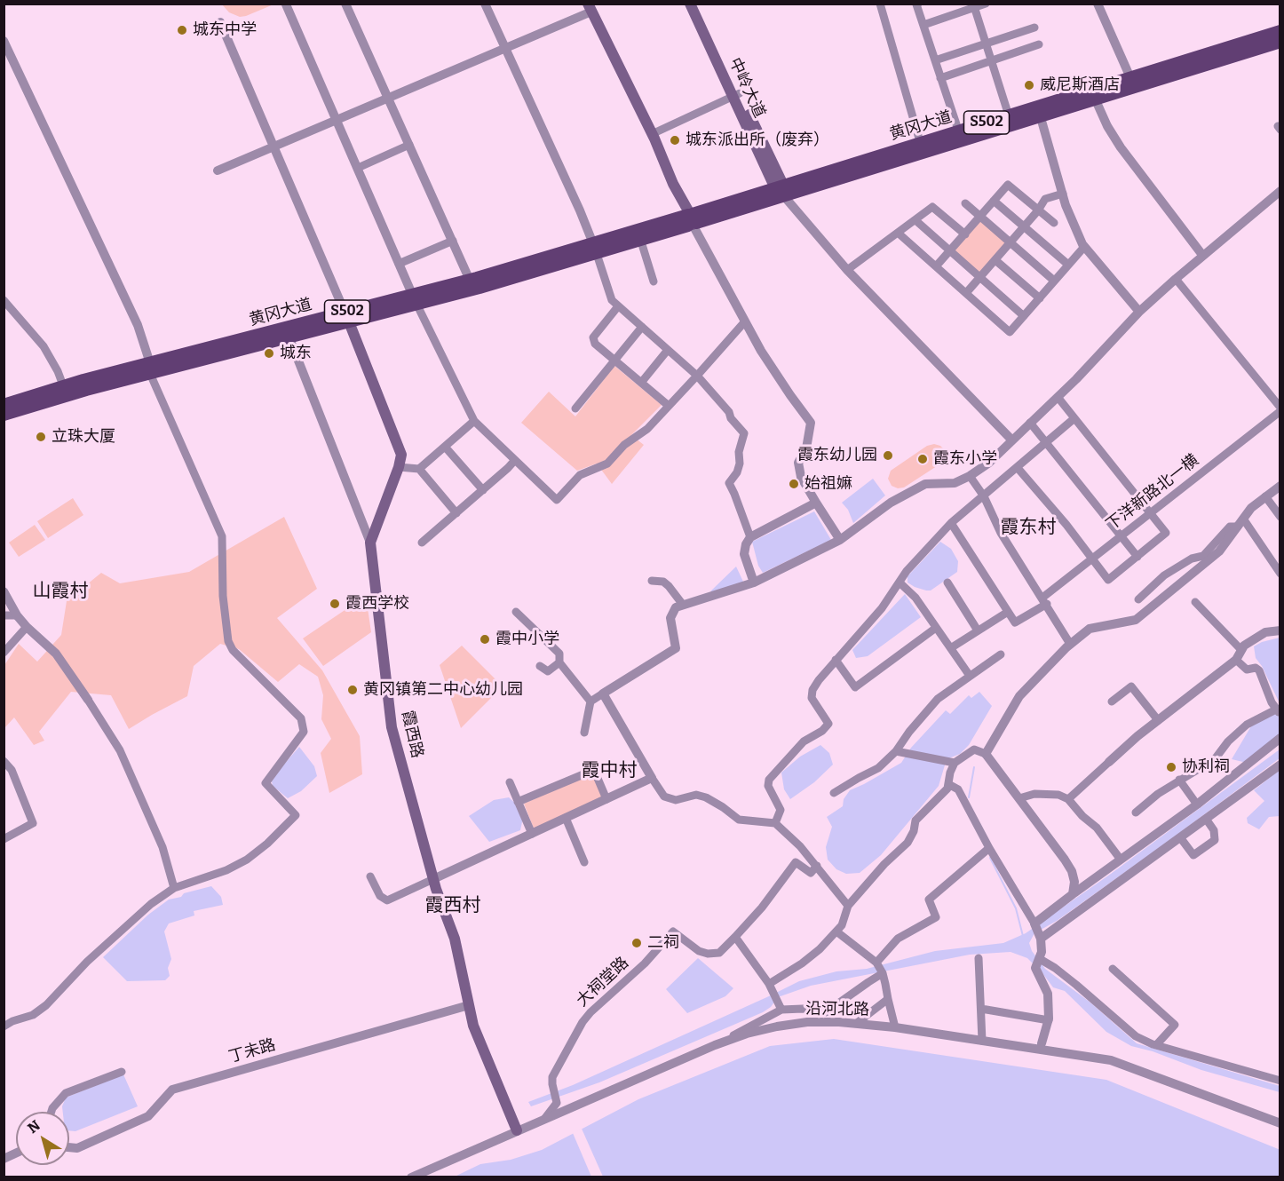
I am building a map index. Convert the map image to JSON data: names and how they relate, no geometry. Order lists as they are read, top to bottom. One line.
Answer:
{"streets":{"main road":["中岭大道","S502","黄冈大道","霞西路"],"street":["下洋新路北一横","大祠堂路","沿河北路","丁未路"]},"crossings":[["霞西路","沿河北路"],["霞西路","丁未路"],["大祠堂路","沿河北路"]],"districts":["霞东村","山霞村","霞中村","霞西村"],"places":["城东中学","威尼斯酒店","城东派出所（废弃）","城东","立珠大厦","霞东幼儿园","霞东小学","始祖嫲","霞西学校","霞中小学","黄冈镇第二中心幼儿园","协利祠","二祠"],"north":"top left"}
